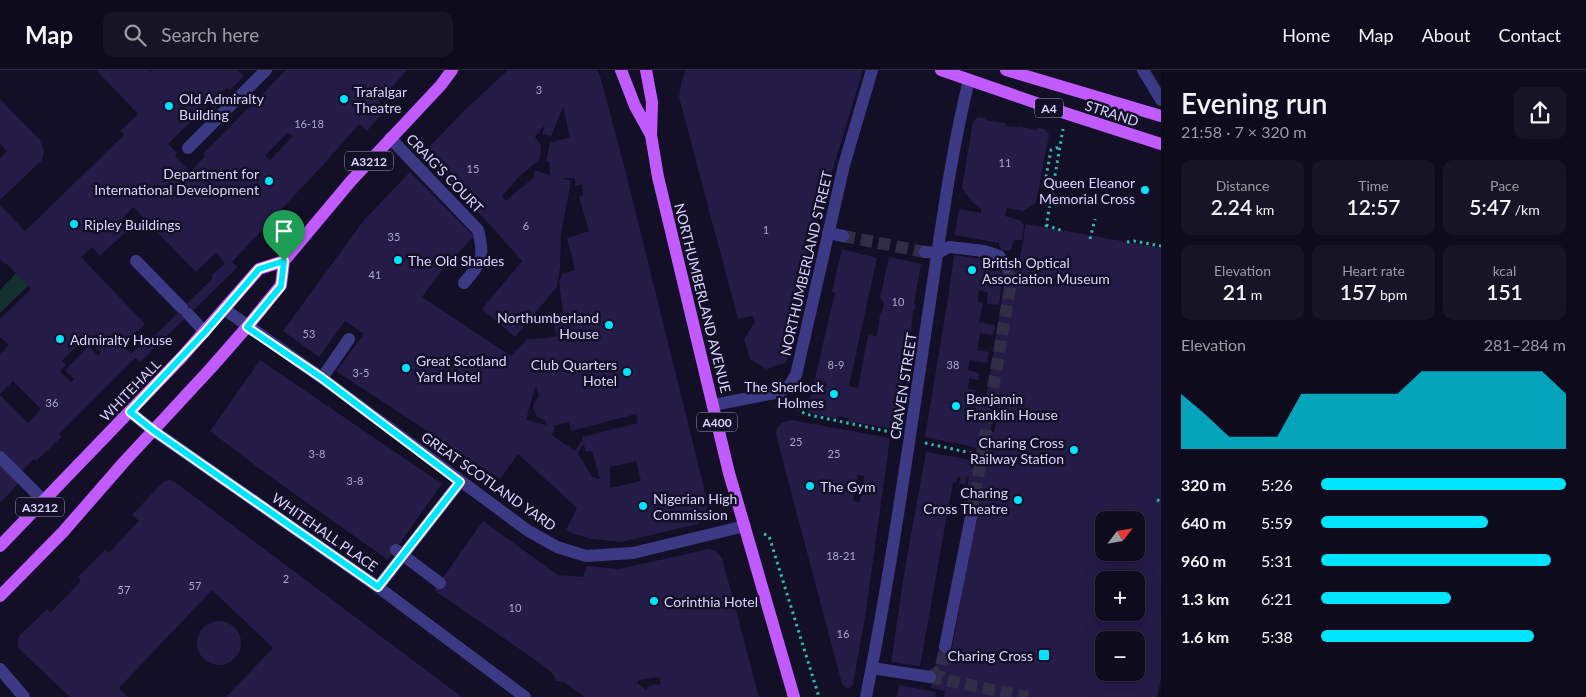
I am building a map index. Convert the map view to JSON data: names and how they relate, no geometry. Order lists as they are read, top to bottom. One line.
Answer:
{"streets":{"main road":["A4","STRAND","A3212","NORTHUMBERLAND AVENUE","WHITEHALL","A400"],"street":["CRAIG'S COURT","NORTHUMBERLAND STREET","CRAVEN STREET","GREAT SCOTLAND YARD","WHITEHALL PLACE"]},"crossings":[["STRAND","CRAVEN STREET"],["A3212","CRAIG'S COURT"],["A3212","WHITEHALL"],["A3212","GREAT SCOTLAND YARD"],["A3212","WHITEHALL PLACE"],["NORTHUMBERLAND AVENUE","GREAT SCOTLAND YARD"],["WHITEHALL","GREAT SCOTLAND YARD"],["WHITEHALL","WHITEHALL PLACE"]],"places":{"other":["Trafalgar Theatre","Old Admiralty Building","Department for International Development","Queen Eleanor Memorial Cross","Ripley Buildings","The Old Shades","British Optical Association Museum","Northumberland House","Admiralty House","Great Scotland Yard Hotel","Club Quarters Hotel","The Sherlock Holmes","Benjamin Franklin House","Charing Cross Railway Station","The Gym","Charing Cross Theatre","Nigerian High Commission","Corinthia Hotel"],"transit":["Charing Cross"]},"house_numbers":["3","16-18","11","15","6","1","35","41","10","53","8-9","38","3-5","36","25","3-8","25","3-8","18-21","2","57","57","10","16"],"north":"top right","page":{"header":"Map","search":"Search here","nav":["Home","Map","About","Contact"],"heading":["Evening run","21:58 · 7 × 320 m"],"stats":[["Distance","2.24 km"],["Time","12:57"],["Pace","5:47 /km"],["Elevation","21 m"],["Heart rate","157 bpm"],["kcal","151"]],"chart":["Elevation","281–284 m"],"list":[{"name":"320 m","note":"5:26"},{"name":"640 m","note":"5:59"},{"name":"960 m","note":"5:31"},{"name":"1.3 km","note":"6:21"},{"name":"1.6 km","note":"5:38"}],"map_buttons":["+","−"]}}
